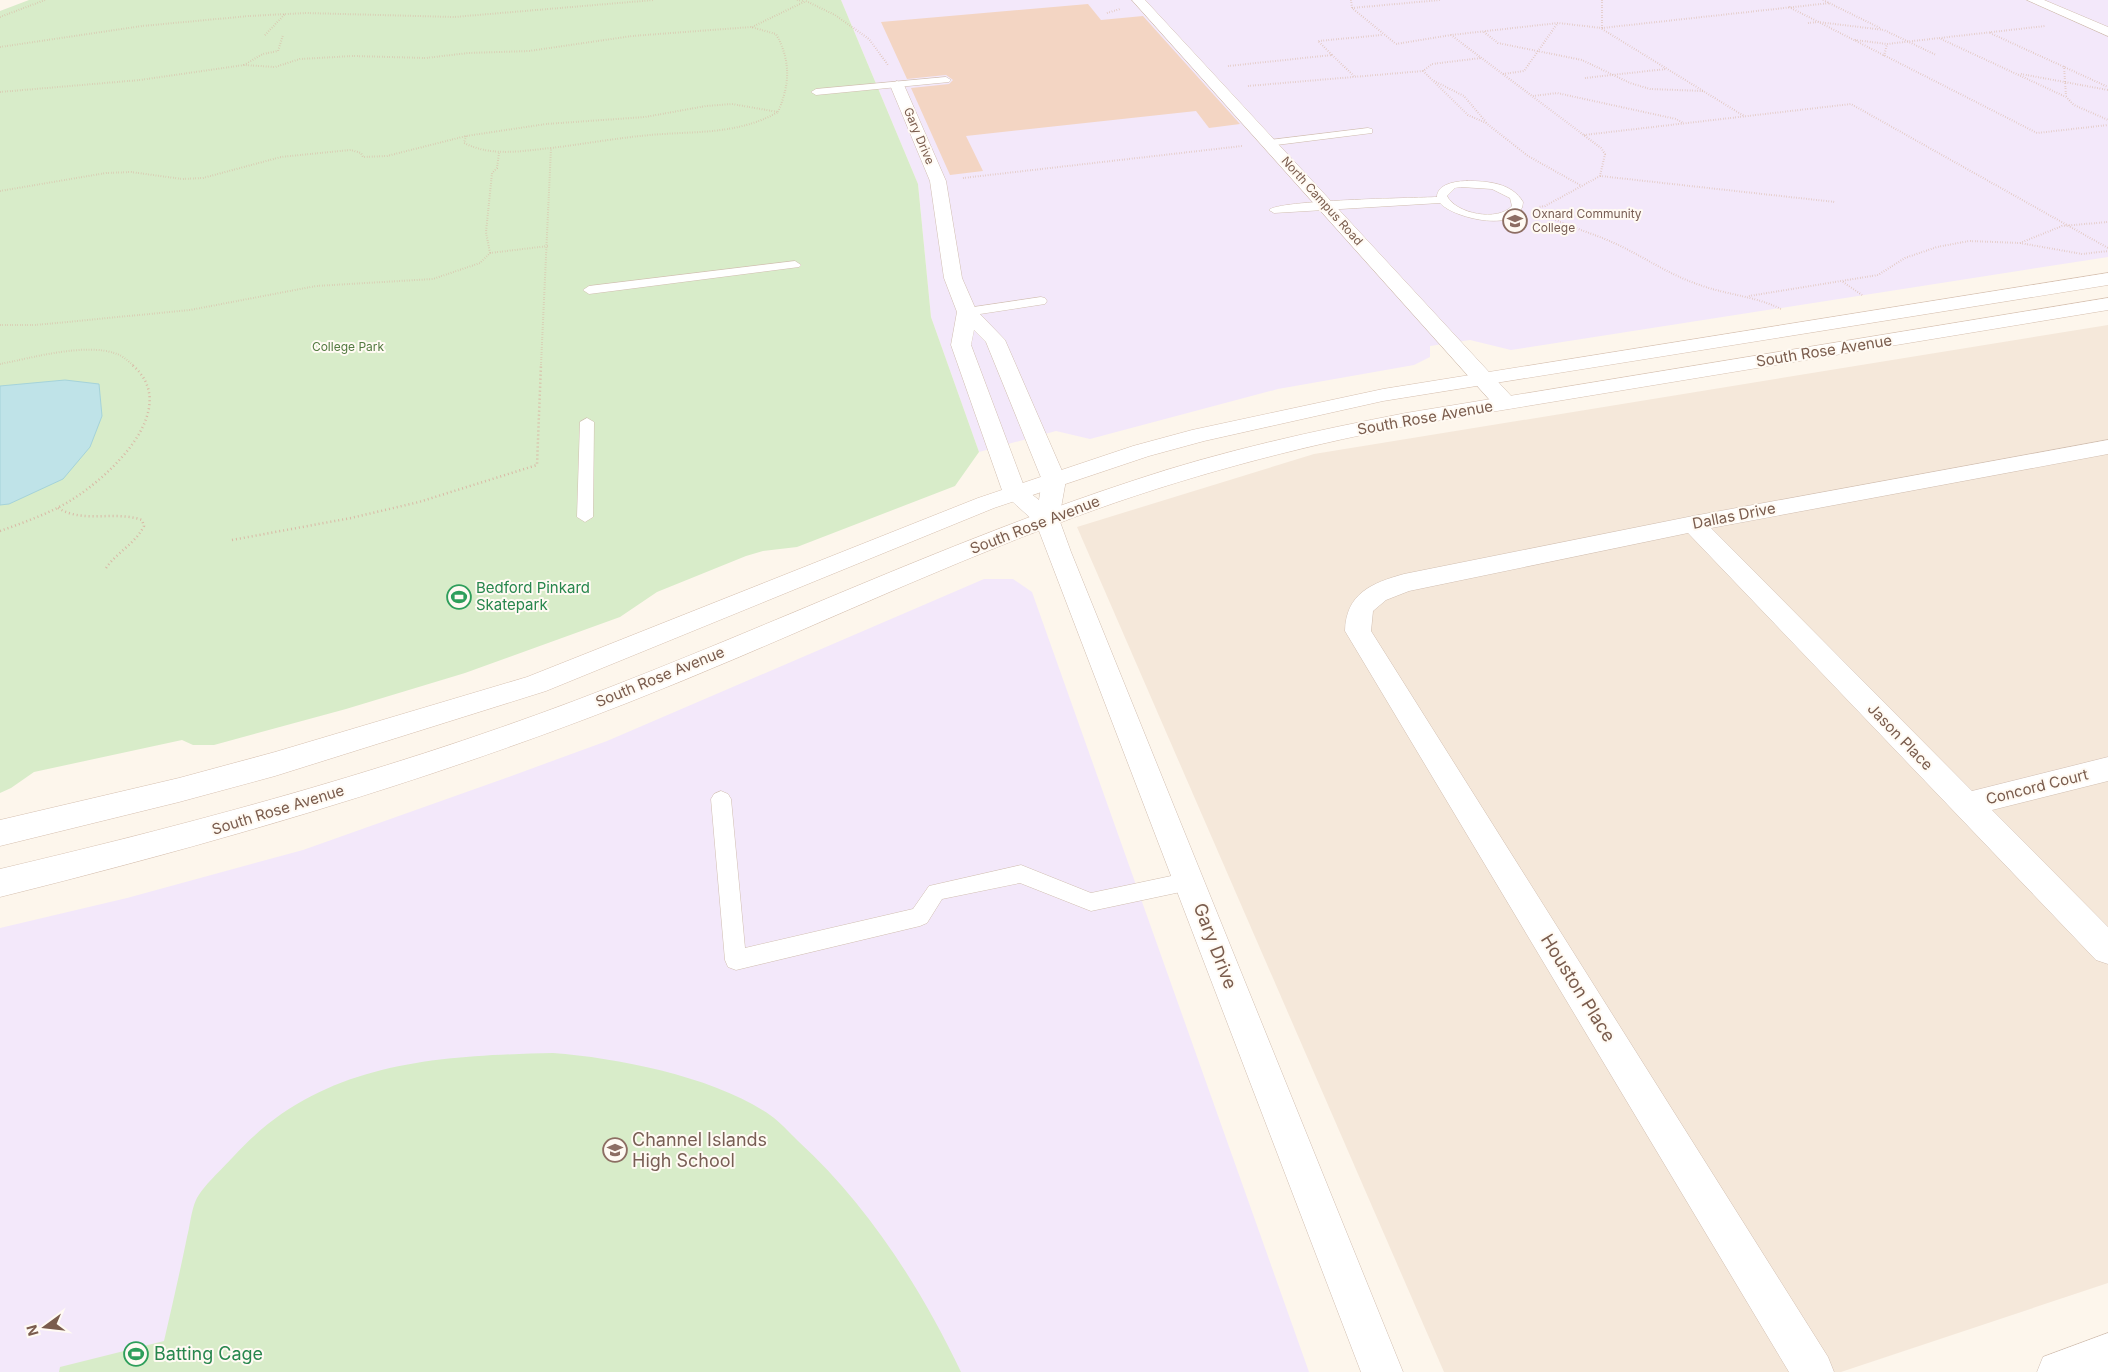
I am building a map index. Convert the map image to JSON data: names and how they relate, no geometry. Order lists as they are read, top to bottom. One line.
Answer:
{"streets":{"street":["Gary Drive","North Campus Road","South Rose Avenue","Dallas Drive","Jason Place","Concord Court","Houston Place"]},"crossings":[["Gary Drive","South Rose Avenue"],["North Campus Road","South Rose Avenue"],["Dallas Drive","Jason Place"],["Dallas Drive","Houston Place"],["Jason Place","Concord Court"]],"parks":["College Park"],"places":{"school or university":["Oxnard Community College","Channel Islands High School"],"sports":["Bedford Pinkard Skatepark","Batting Cage"]},"north":"left"}
